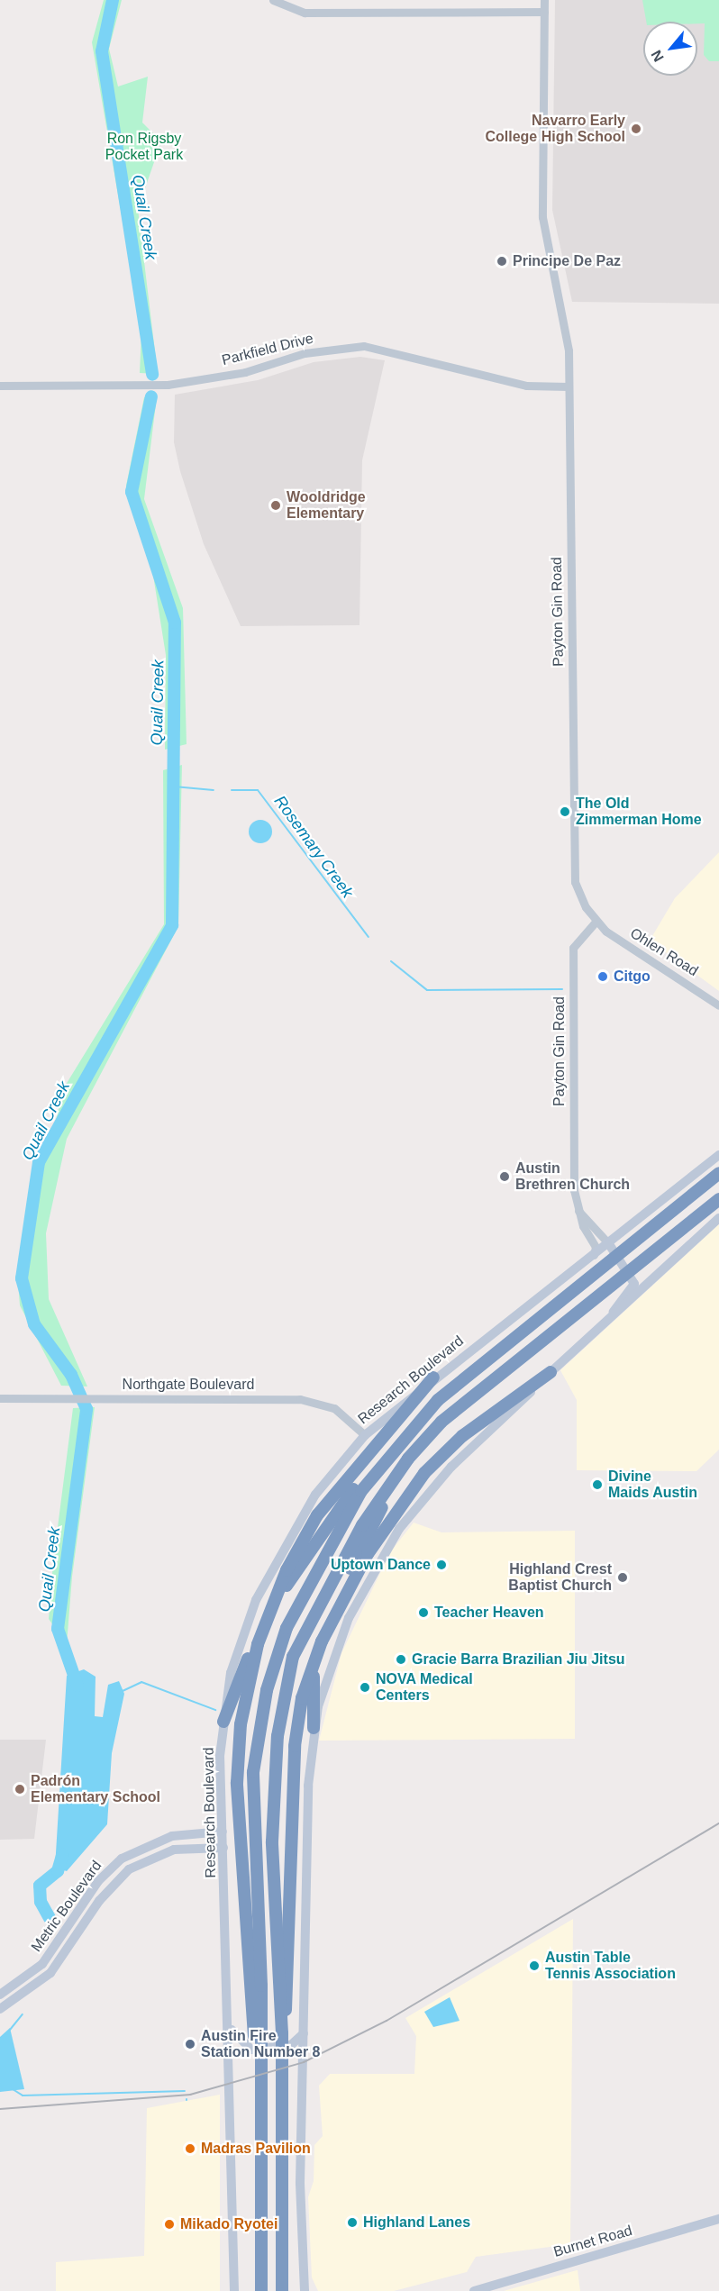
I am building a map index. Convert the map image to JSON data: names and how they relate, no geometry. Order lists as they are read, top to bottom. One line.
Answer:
{"streets":{"main road":["Research Boulevard","Metric Boulevard","Burnet Road"],"street":["Parkfield Drive","Payton Gin Road","Ohlen Road","Northgate Boulevard"]},"crossings":[["Parkfield Drive","Payton Gin Road"],["Payton Gin Road","Ohlen Road"],["Payton Gin Road","Research Boulevard"],["Research Boulevard","Northgate Boulevard"],["Research Boulevard","Metric Boulevard"]],"water":["Quail Creek","Rosemary Creek"],"parks":["Ron Rigsby Pocket Park"],"places":["Navarro Early College High School","Principe De Paz","Wooldridge Elementary","The Old Zimmerman Home","Citgo","Austin Brethren Church","Divine Maids Austin","Uptown Dance","Highland Crest Baptist Church","Teacher Heaven","Gracie Barra Brazilian Jiu Jitsu","NOVA Medical Centers","Padrón Elementary School","Austin Table Tennis Association","Austin Fire Station Number 8","Madras Pavilion","Highland Lanes","Mikado Ryotei"],"north":"bottom left"}
